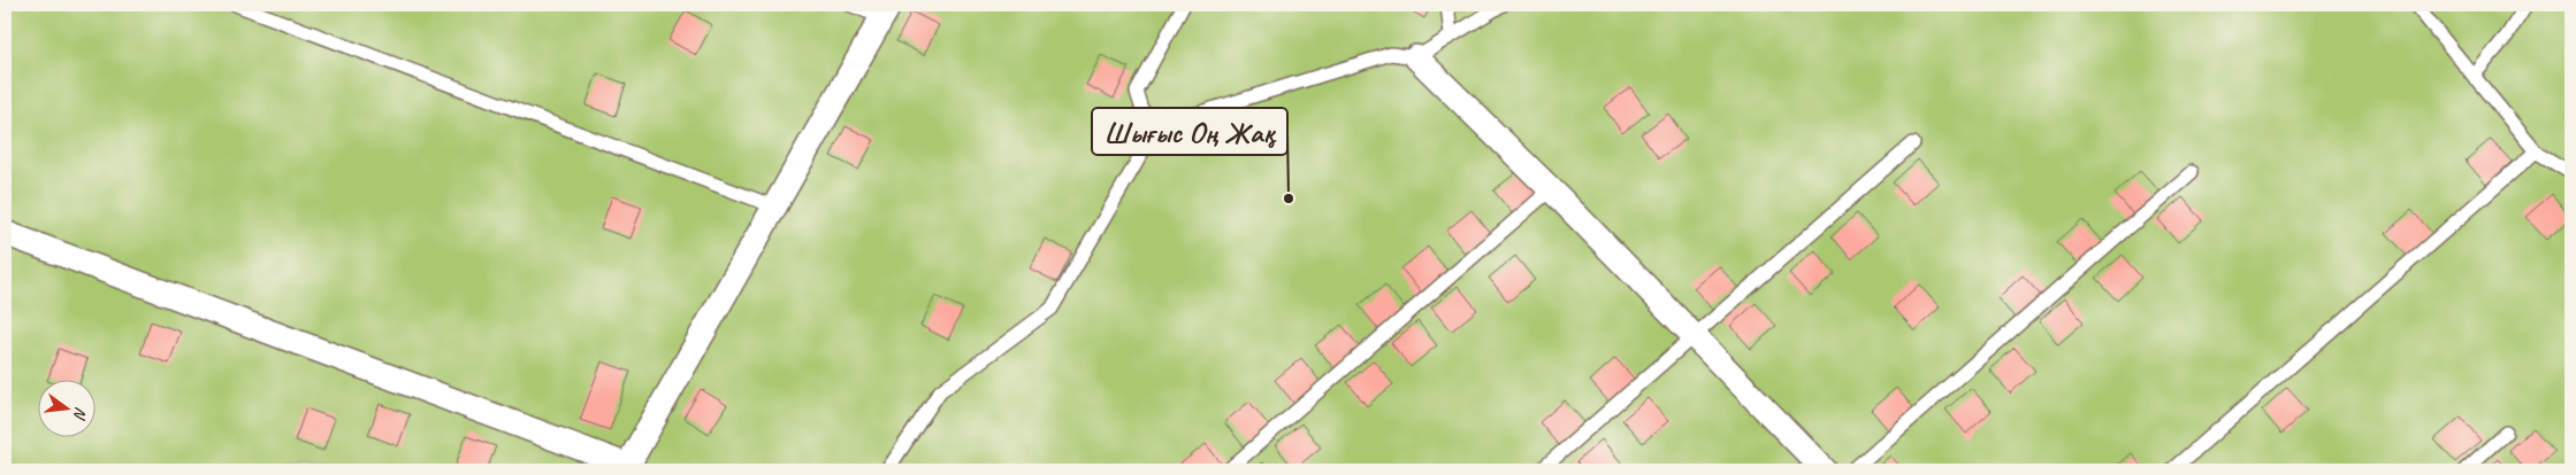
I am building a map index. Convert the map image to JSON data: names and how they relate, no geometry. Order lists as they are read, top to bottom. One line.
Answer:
{"places":["Шығыс Оң Жақ"],"north":"right"}
